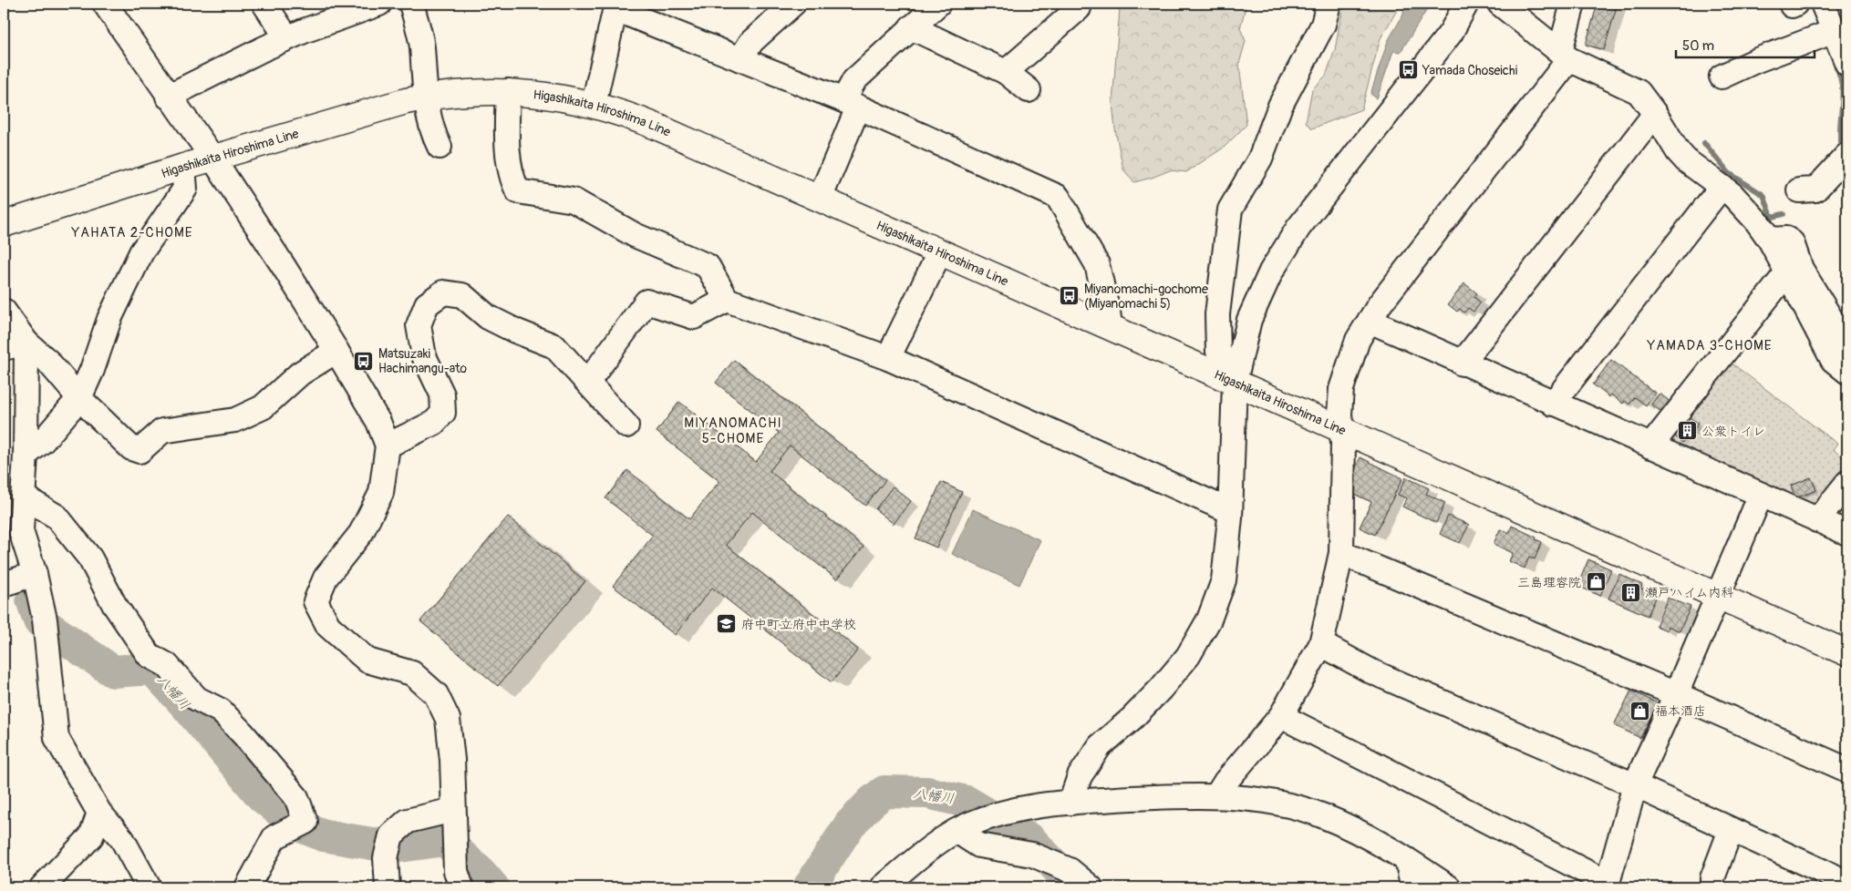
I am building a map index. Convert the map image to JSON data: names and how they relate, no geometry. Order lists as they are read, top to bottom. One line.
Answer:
{"streets":{"main road":["Higashikaita Hiroshima Line"]},"districts":["YAHATA 2-CHOME","YAMADA 3-CHOME","MIYANOMACHI 5-CHOME"],"water":["八幡川"],"places":{"bus stop":["Yamada Choseichi","Miyanomachi-gochome (Miyanomachi 5)","Matsuzaki Hachimangu-ato"],"building":["公衆トイレ","瀬戸ハイム内科"],"shop":["三島理容院","福本酒店"],"school or university":["府中町立府中中学校"]},"scale_bar":"50 m"}
